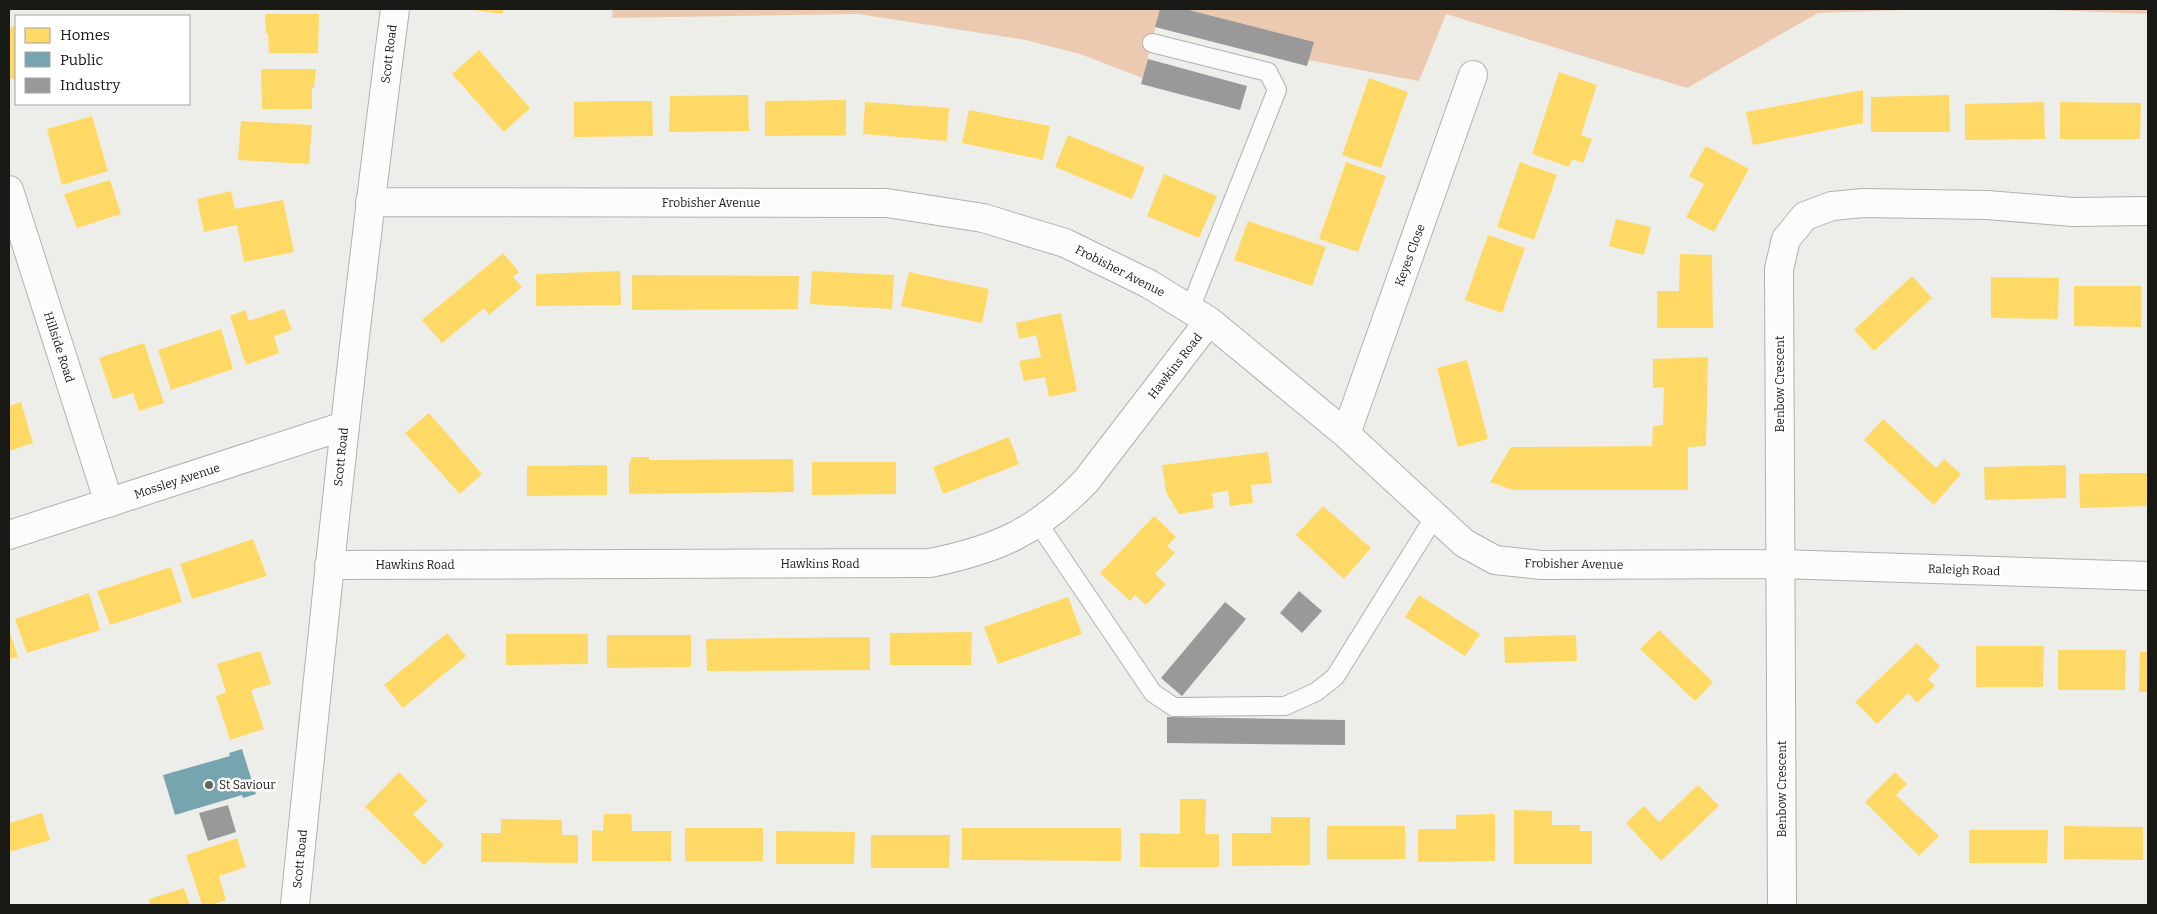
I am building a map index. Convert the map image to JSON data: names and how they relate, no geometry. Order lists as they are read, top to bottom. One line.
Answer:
{"streets":{"street":["Scott Road","Frobisher Avenue","Keyes Close","Hillside Road","Hawkins Road","Benbow Crescent","Mossley Avenue","Raleigh Road"]},"crossings":[["Scott Road","Frobisher Avenue"],["Scott Road","Hawkins Road"],["Scott Road","Mossley Avenue"],["Frobisher Avenue","Keyes Close"],["Frobisher Avenue","Hawkins Road"],["Frobisher Avenue","Benbow Crescent"],["Frobisher Avenue","Raleigh Road"],["Hillside Road","Mossley Avenue"],["Benbow Crescent","Raleigh Road"]],"places":["St Saviour"],"legend":["Homes","Public","Industry"]}
